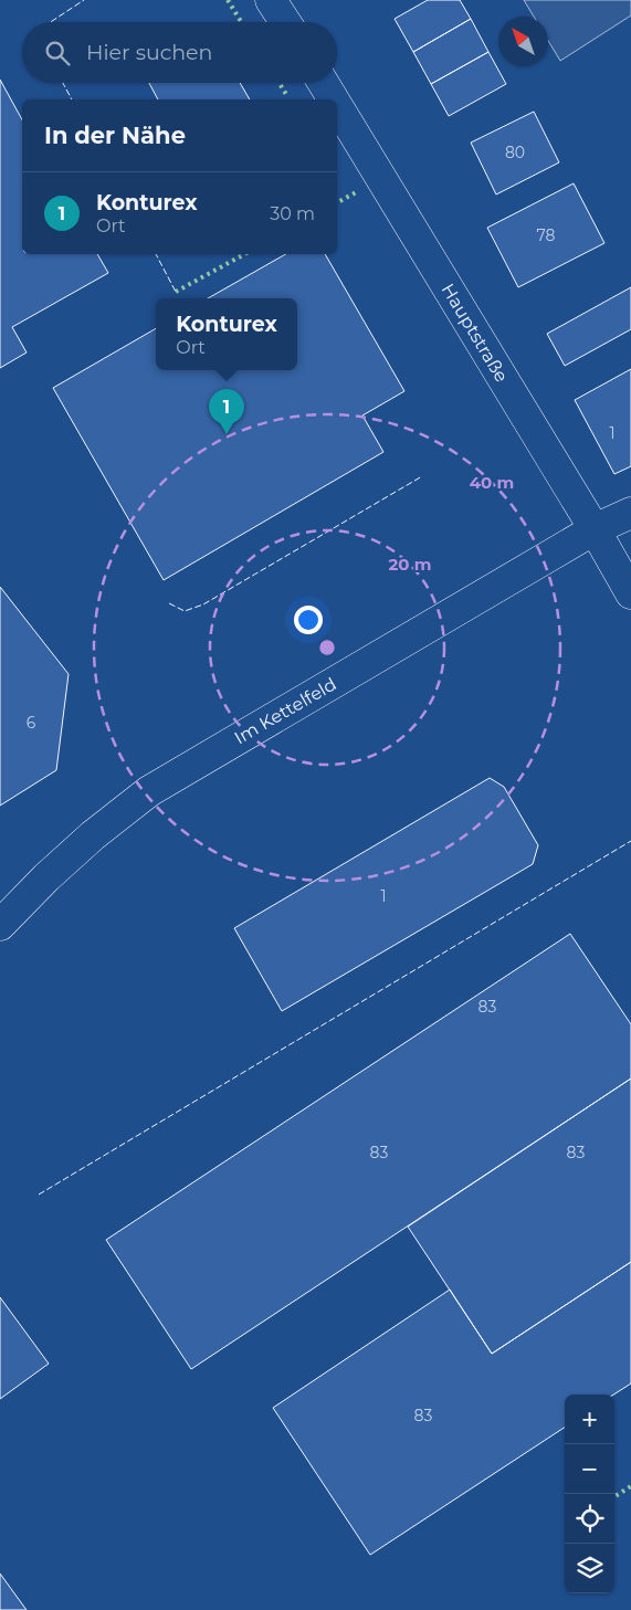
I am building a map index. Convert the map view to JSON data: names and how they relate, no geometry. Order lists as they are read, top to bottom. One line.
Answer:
{"streets":{"street":["Hauptstraße","Im Kettelfeld"]},"crossings":[["Hauptstraße","Im Kettelfeld"]],"house_numbers":["80","78","1","6","1","83","83","83","83"],"north":"top left","page":{"search":"Hier suchen","heading":"In der Nähe","list":[{"mark":"1","name":"Konturex","note":"Ort","value":"30 m"}],"popup":["Konturex","Ort"],"pins":"1","map_buttons":["+","−"]},"rings":["40 m","20 m"]}
